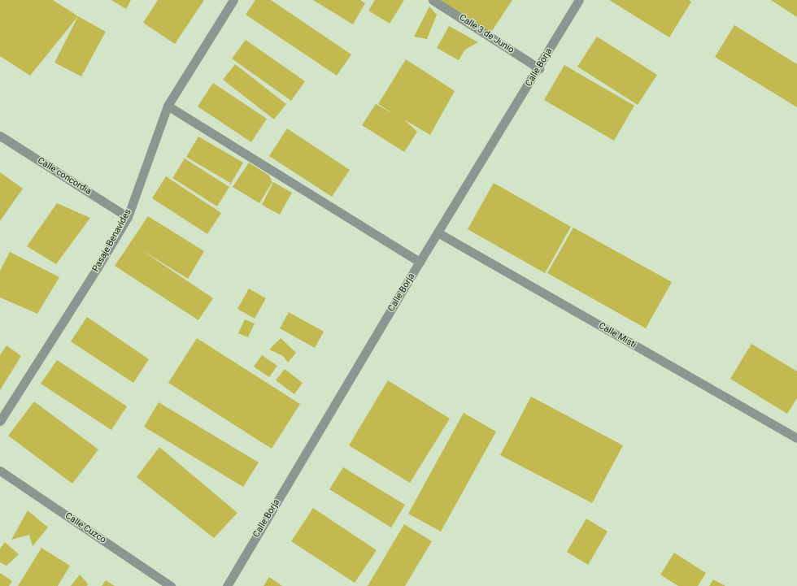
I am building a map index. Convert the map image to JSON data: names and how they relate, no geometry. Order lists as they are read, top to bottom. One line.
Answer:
{"streets":{"street":["Calle 3 de Junio","Calle Borja","Calle concordia","Pasaje Benavides","Calle Misti","Calle Cuzco"]},"crossings":[["Calle 3 de Junio","Calle Borja"],["Calle Borja","Calle Misti"],["Calle concordia","Pasaje Benavides"]]}
